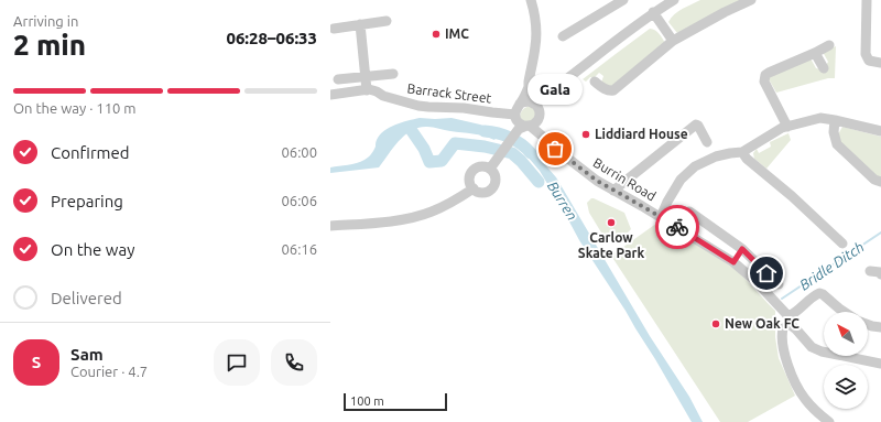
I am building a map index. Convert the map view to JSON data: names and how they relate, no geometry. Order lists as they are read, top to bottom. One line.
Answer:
{"streets":{"street":["Barrack Street","Burrin Road"]},"crossings":[["Barrack Street","Burrin Road"]],"water":["Burren","Bridle Ditch"],"places":["IMC","Liddiard House","Gala","Carlow Skate Park","New Oak FC"],"scale_bar":"100 m","north":"top left","page":{"heading":["2 min","Arriving in","06:28–06:33"],"panel":["Sam","Courier · 4.7"],"bubble":"Gala","bar":"On the way · 110 m","list":[["Confirmed","06:00"],["Preparing","06:06"],["On the way","06:16"],"Delivered"],"round":"S","scale":"100 m"}}
